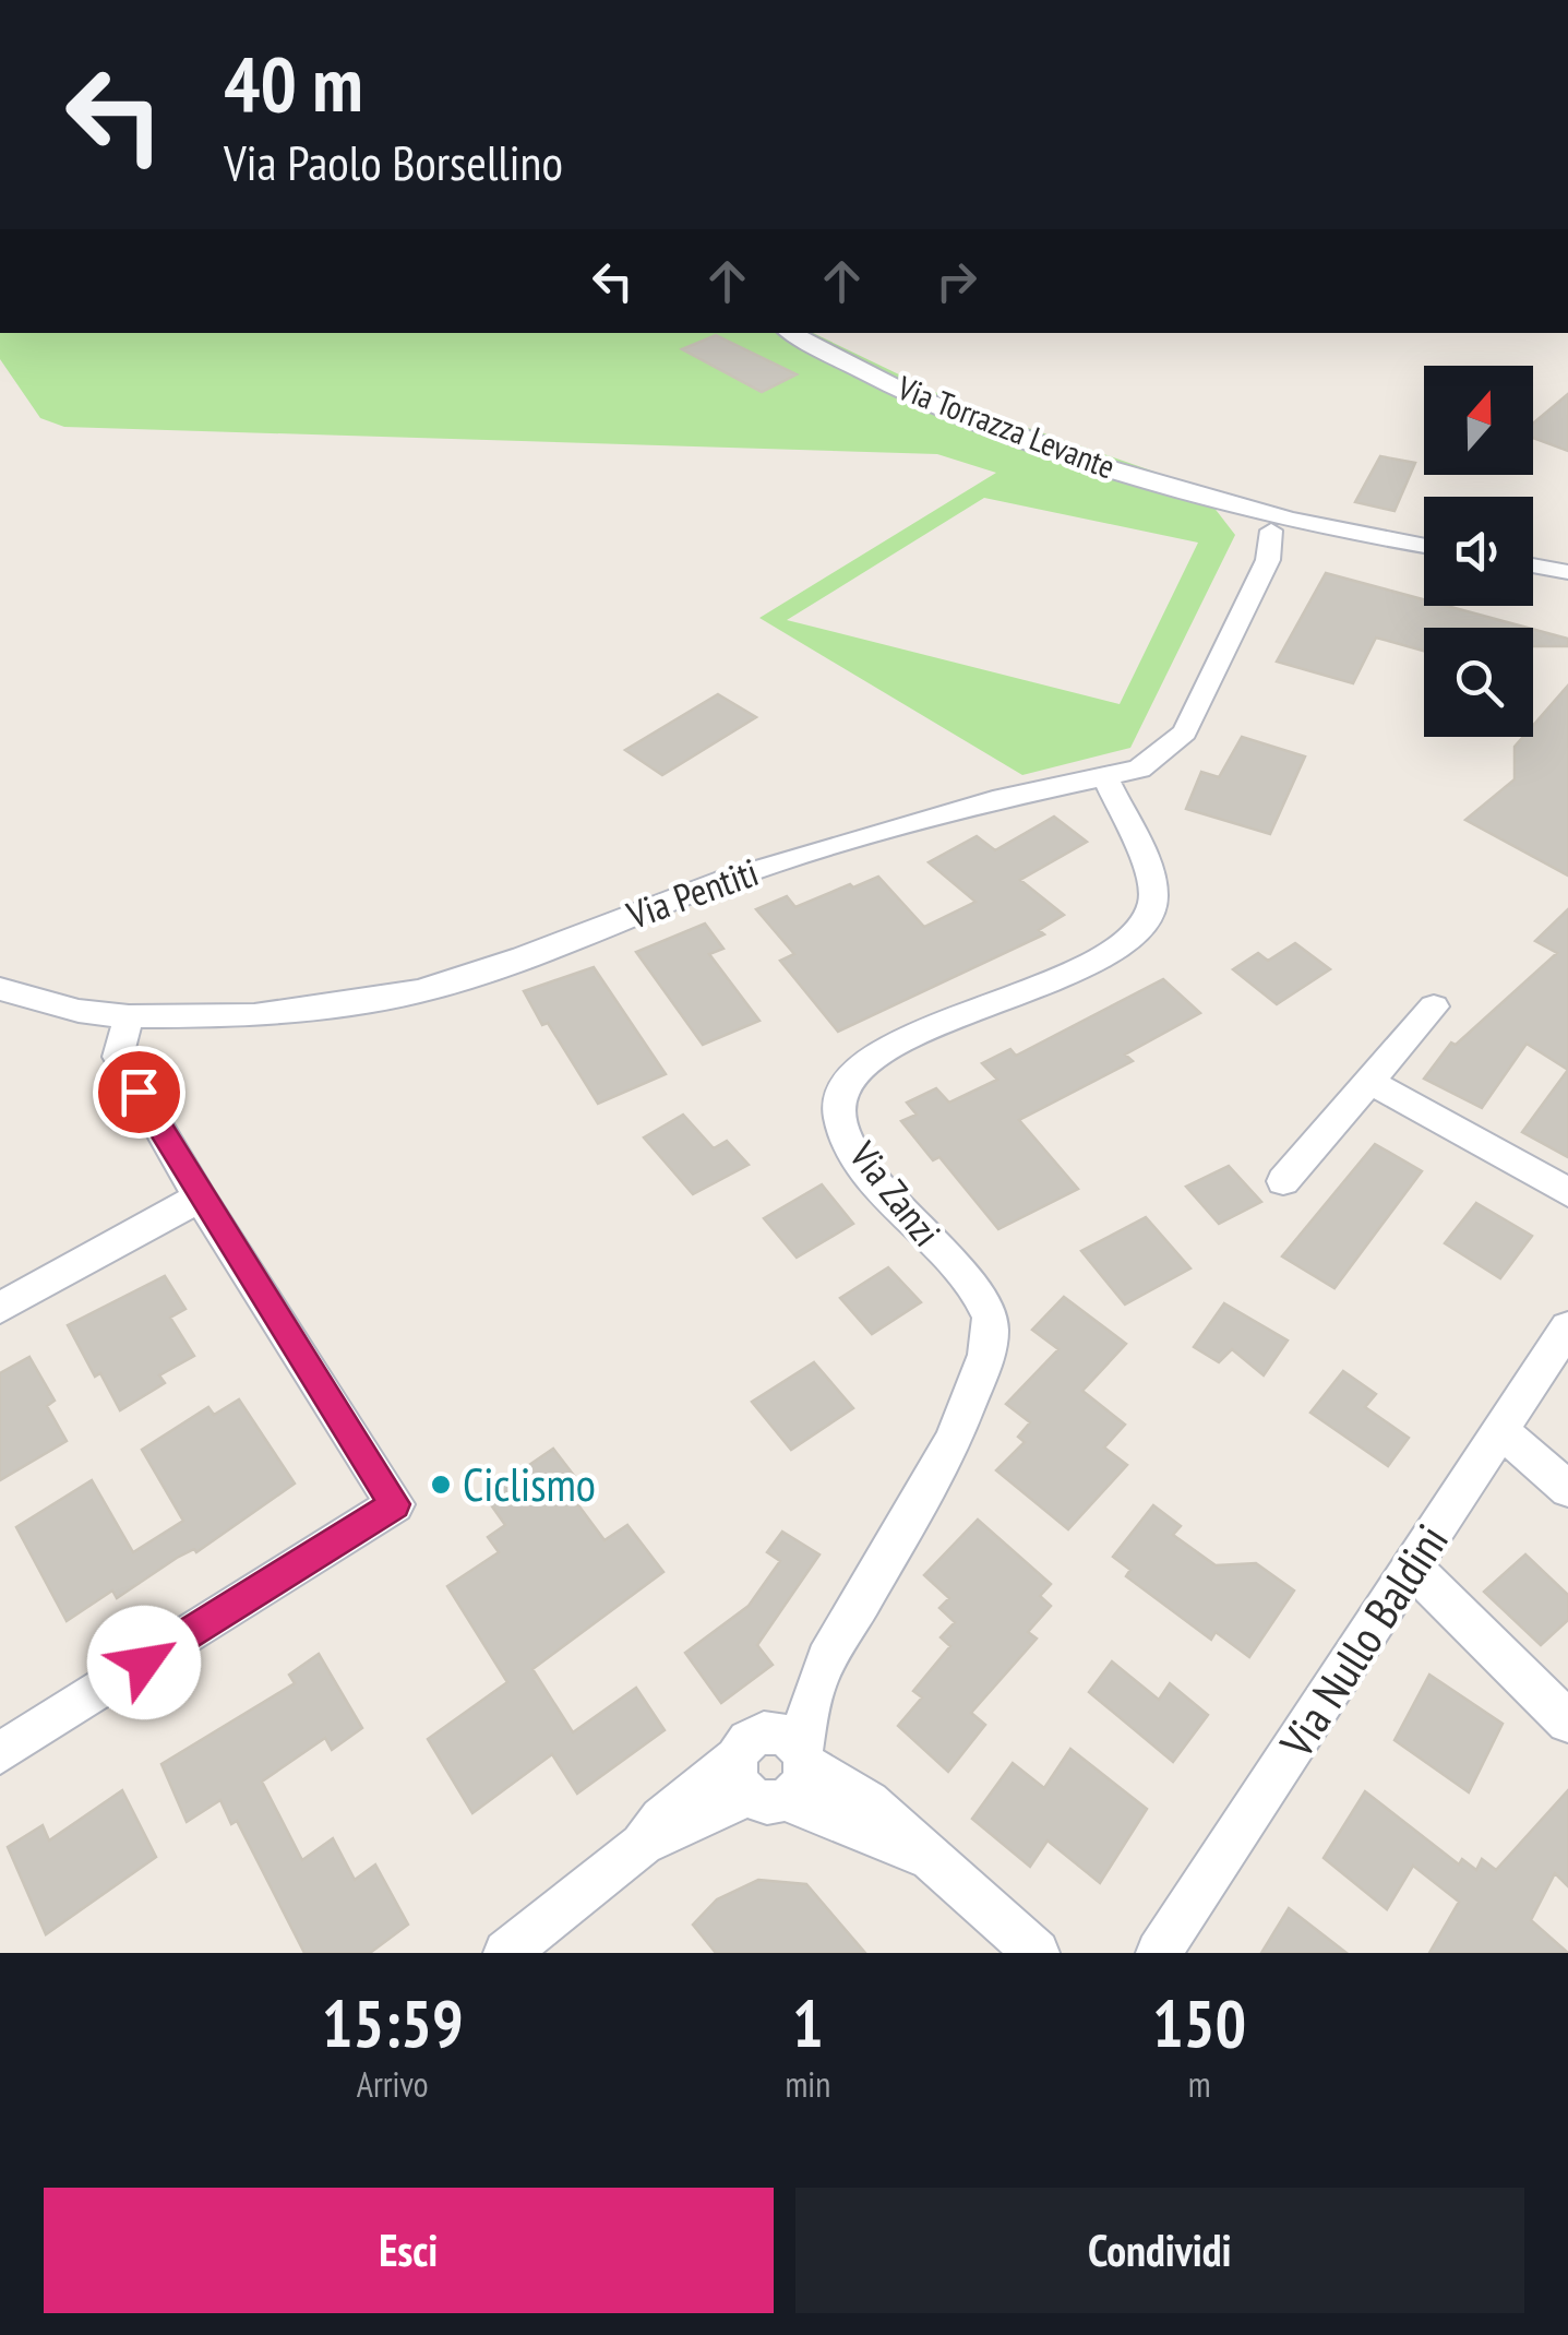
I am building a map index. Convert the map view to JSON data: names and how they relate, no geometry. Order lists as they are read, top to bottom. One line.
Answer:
{"streets":{"street":["Via Torrazza Levante","Via Pentiti","Via Zanzi","Via Nullo Baldini"]},"crossings":[["Via Torrazza Levante","Via Pentiti"],["Via Pentiti","Via Zanzi"]],"places":["Ciclismo"],"north":"top","page":{"turn":["40 m","Via Paolo Borsellino"],"eta":["15:59","Arrivo","1","min","150","m"],"buttons":["Esci","Condividi"]}}
